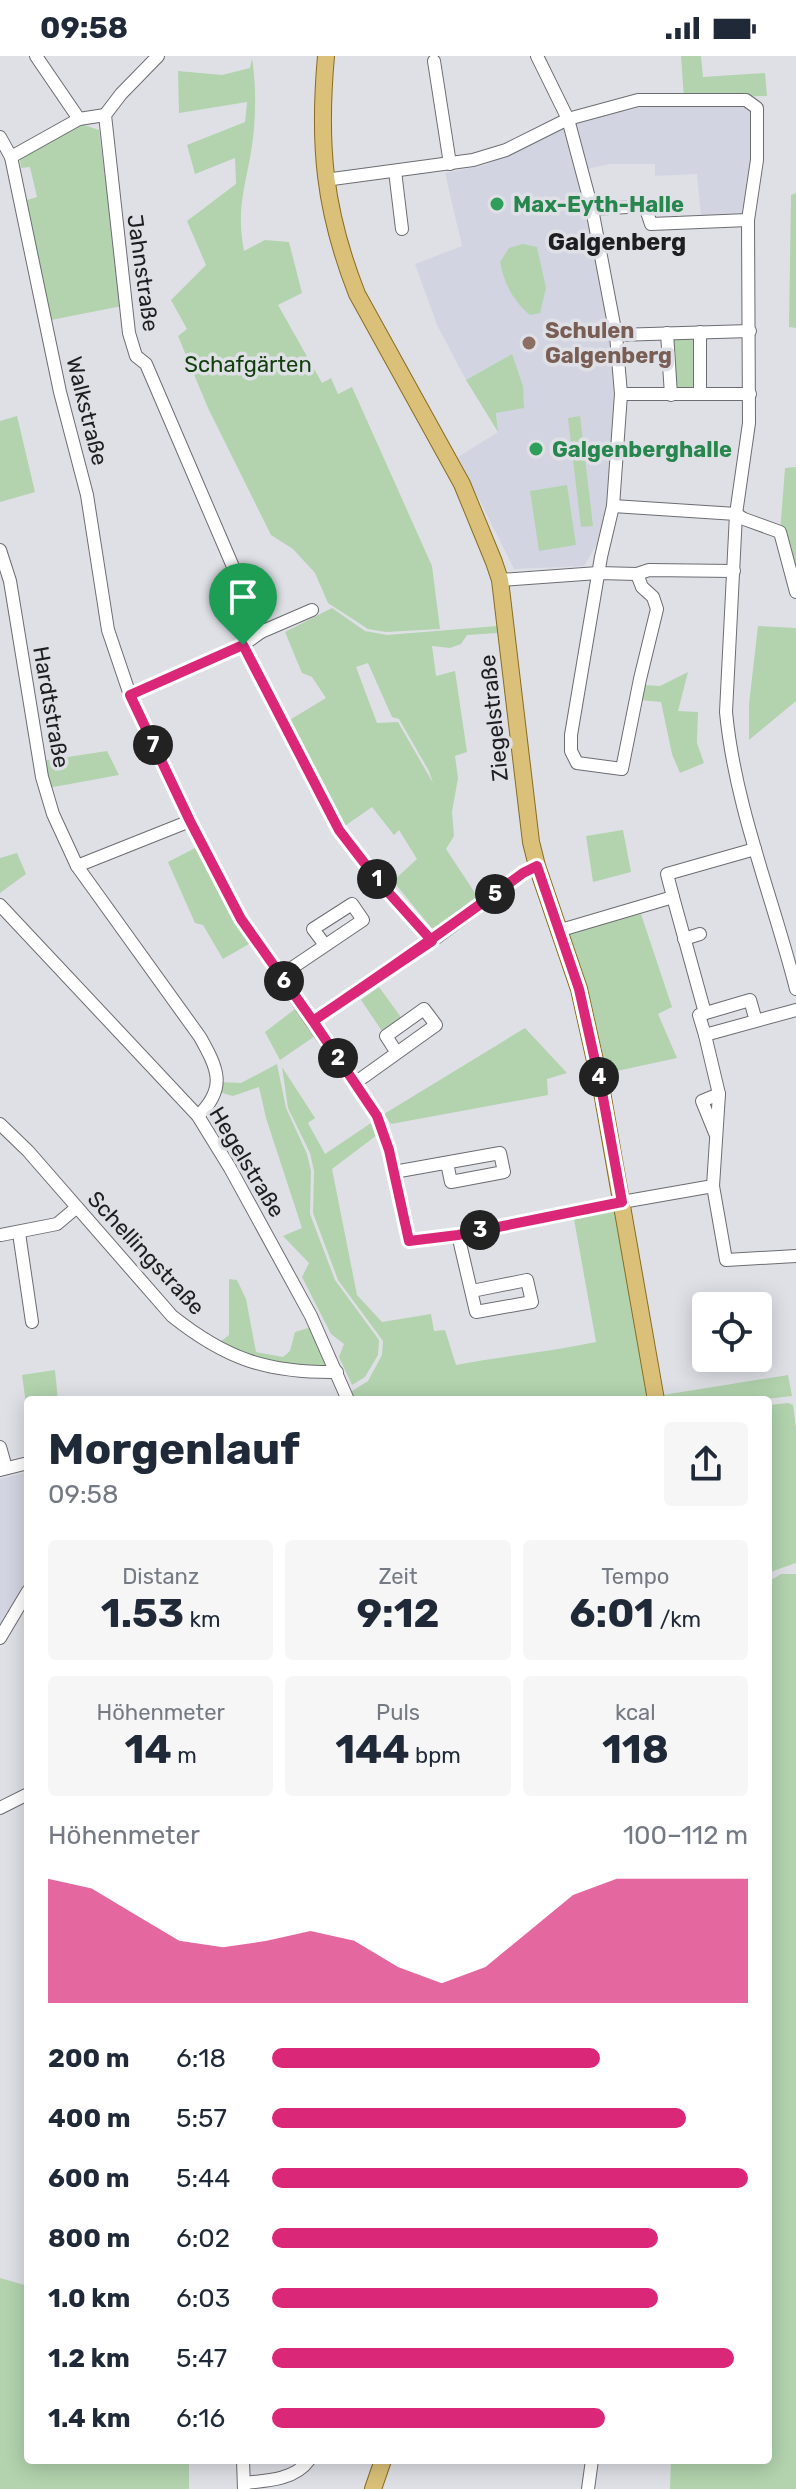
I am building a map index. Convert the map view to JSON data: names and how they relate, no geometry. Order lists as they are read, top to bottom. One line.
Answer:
{"streets":{"main road":["Ziegelstraße"],"street":["Jahnstraße","Walkstraße","Hardtstraße","Hegelstraße","Schellingstraße"]},"crossings":[["Hardtstraße","Hegelstraße"],["Hegelstraße","Schellingstraße"]],"districts":["Galgenberg"],"parks":["Schafgärten"],"places":["Max-Eyth-Halle","Schulen Galgenberg","Galgenberghalle"],"page":{"status":"09:58","pins":["7","1","5","6","2","4","3"],"heading":["Morgenlauf","09:58"],"stats":[["Distanz","1.53 km"],["Zeit","9:12"],["Tempo","6:01 /km"],["Höhenmeter","14 m"],["Puls","144 bpm"],["kcal","118"]],"chart":["Höhenmeter","100–112 m"],"list":[{"name":"200 m","note":"6:18"},{"name":"400 m","note":"5:57"},{"name":"600 m","note":"5:44"},{"name":"800 m","note":"6:02"},{"name":"1.0 km","note":"6:03"},{"name":"1.2 km","note":"5:47"},{"name":"1.4 km","note":"6:16"}]}}
